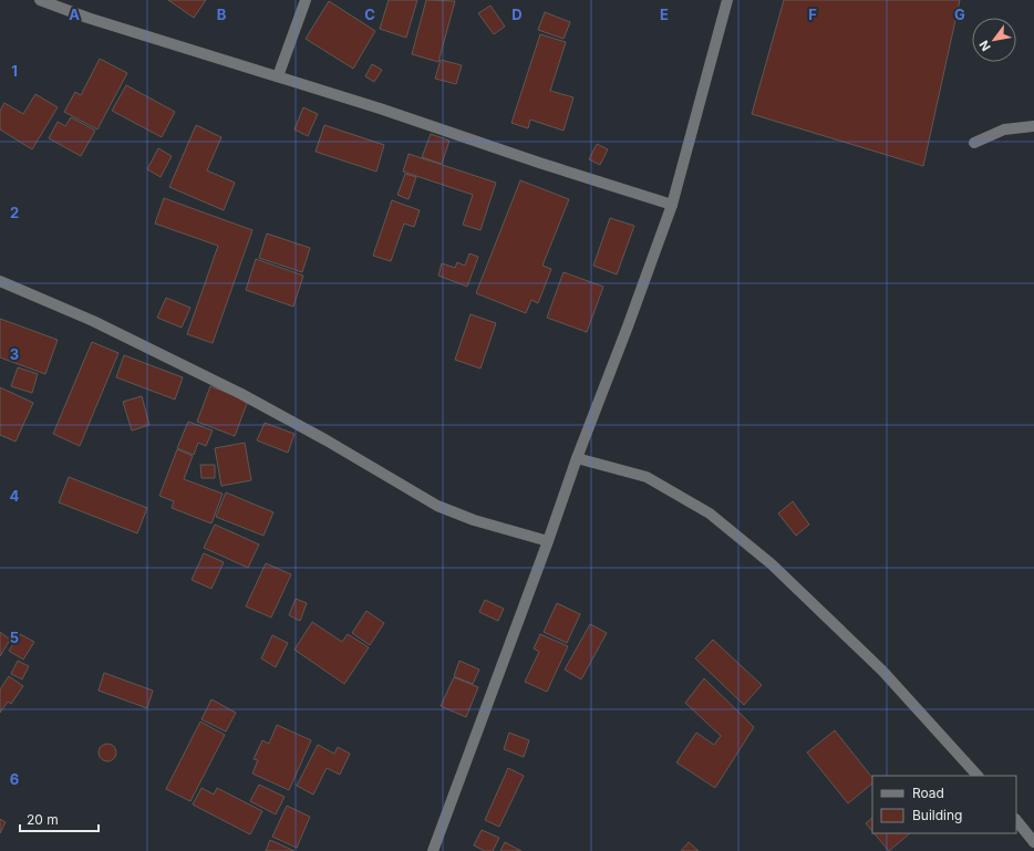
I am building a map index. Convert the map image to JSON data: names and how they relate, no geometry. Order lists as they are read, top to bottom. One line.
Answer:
{"legend":["Road","Building"],"scale_bar":"20 m","north":"bottom left","grid":{"columns":["A","B","C","D","E","F","G"],"rows":["1","2","3","4","5","6"]}}
